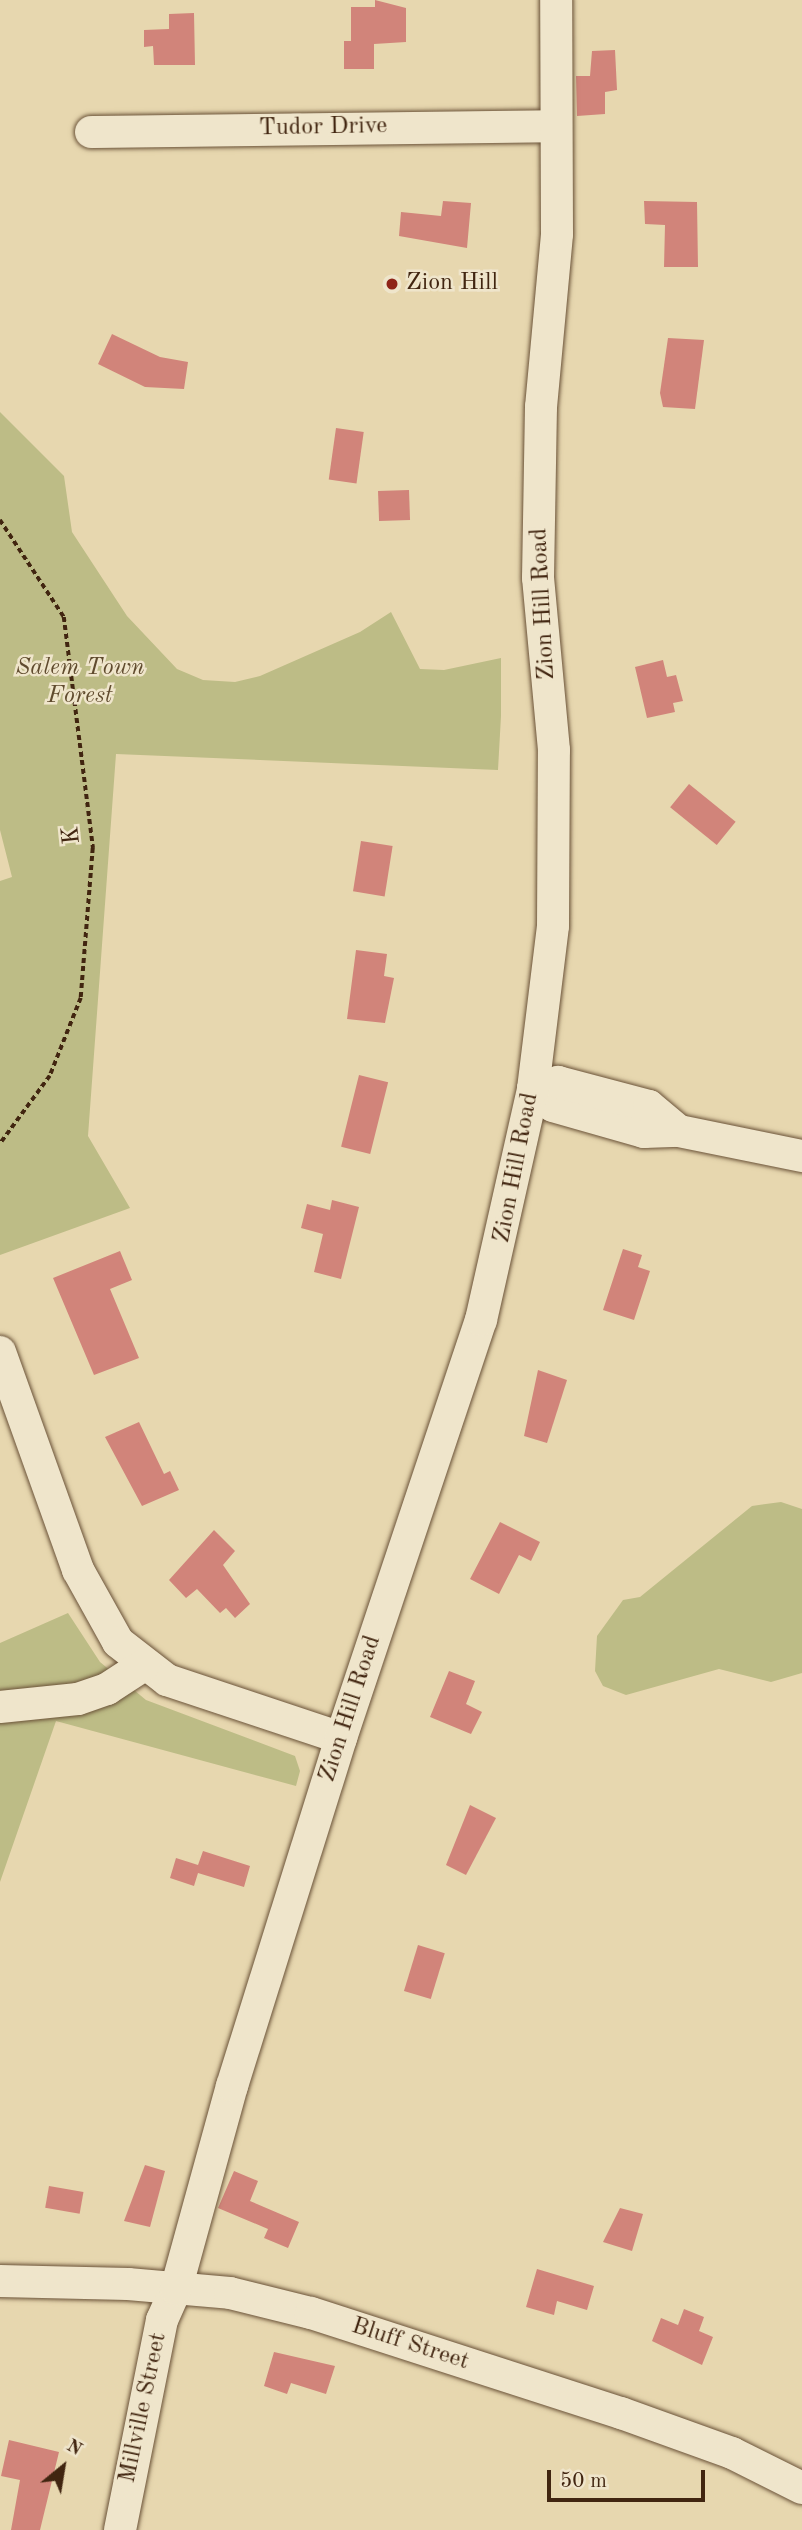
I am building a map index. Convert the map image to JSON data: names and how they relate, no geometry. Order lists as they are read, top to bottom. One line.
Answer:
{"streets":{"street":["Tudor Drive","Zion Hill Road","Bluff Street","Millville Street"],"path":["K"]},"crossings":[["Tudor Drive","Zion Hill Road"],["Zion Hill Road","Bluff Street"],["Zion Hill Road","Millville Street"],["Bluff Street","Millville Street"]],"parks":["Salem Town Forest"],"places":["Zion Hill"],"scale_bar":"50 m","north":"top right"}
